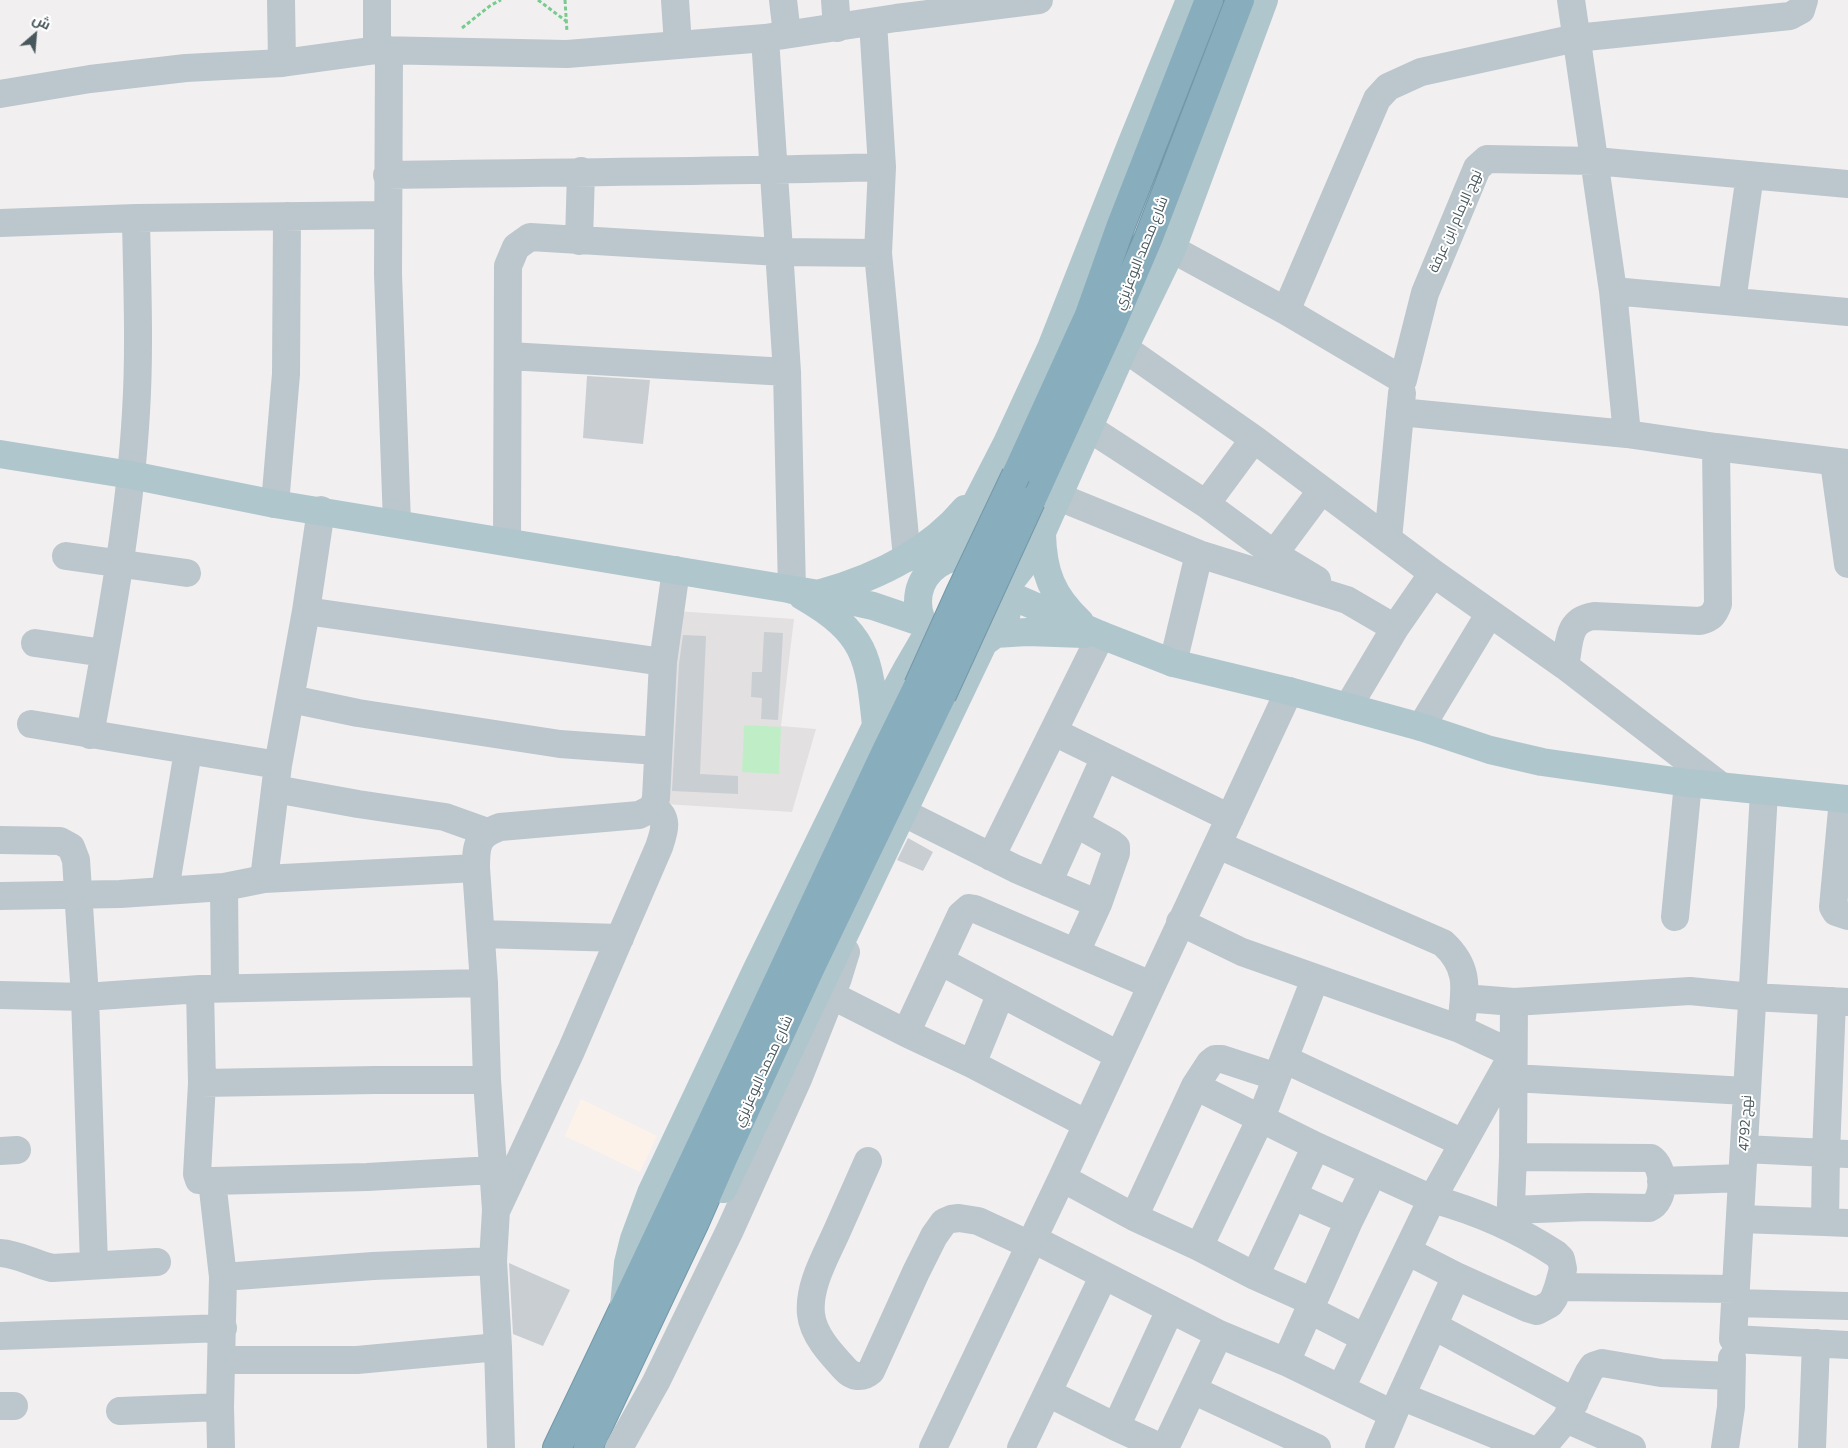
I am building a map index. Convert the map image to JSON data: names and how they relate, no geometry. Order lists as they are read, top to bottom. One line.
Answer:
{"streets":{"highway":["شارع محمد البوعزيزي"],"street":["نهج الإمام ابن عرفة","نهج 4792"]},"north":"top right"}
